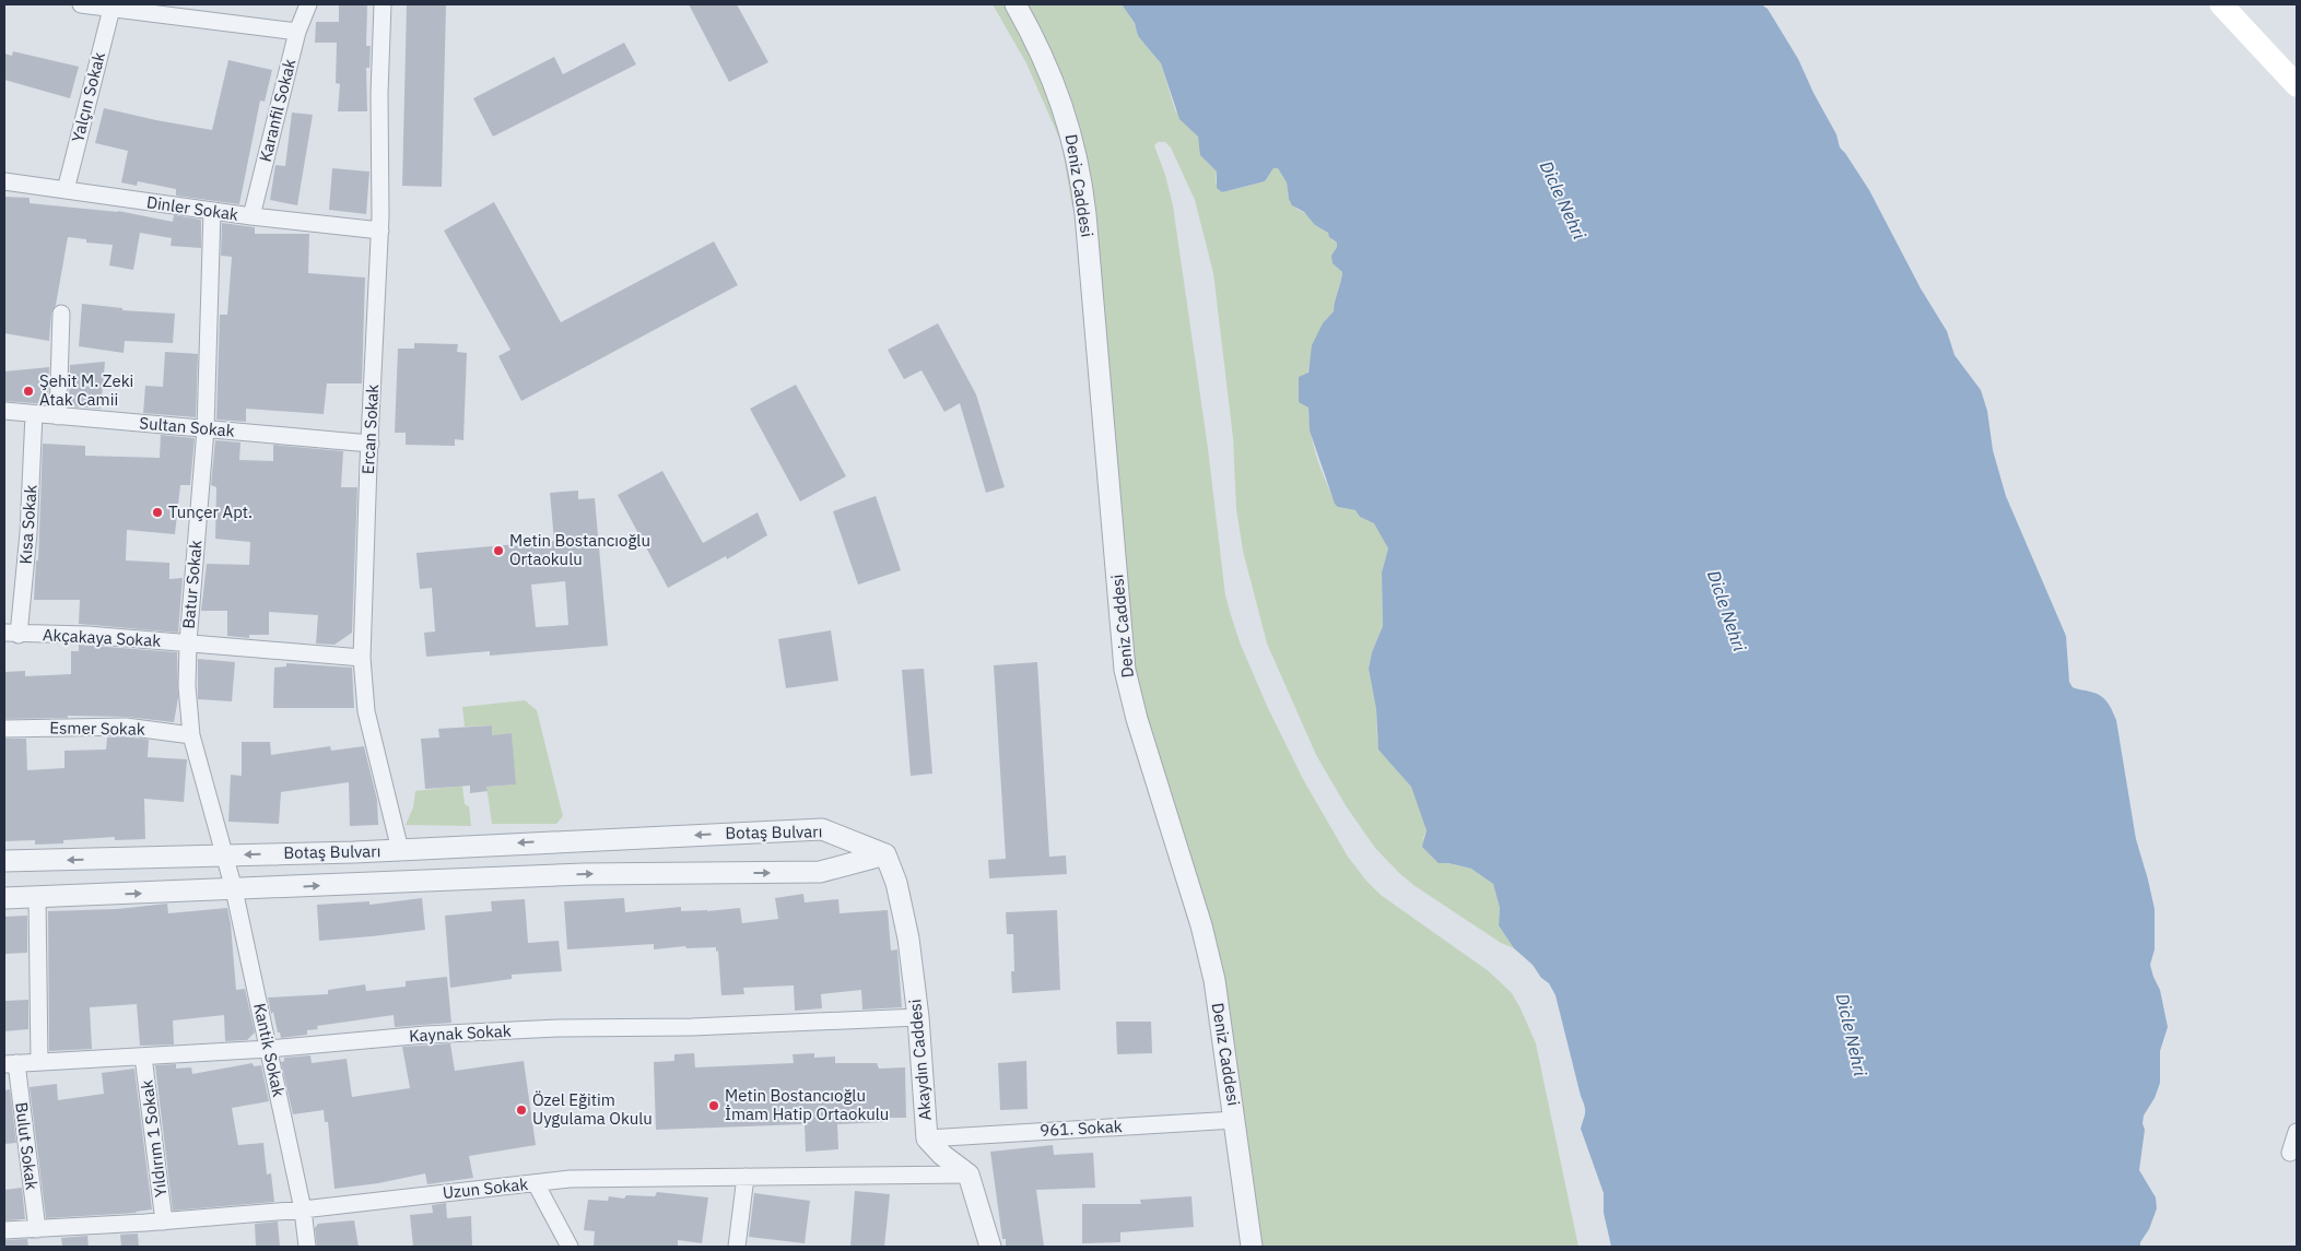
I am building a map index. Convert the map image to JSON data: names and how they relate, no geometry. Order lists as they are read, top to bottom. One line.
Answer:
{"streets":{"street":["Yalçın Sokak","Karanfil Sokak","Deniz Caddesi","Dinler Sokak","Sultan Sokak","Ercan Sokak","Kısa Sokak","Batur Sokak","Akçakaya Sokak","Esmer Sokak","Botaş Bulvarı","Kaynak Sokak","Kantik Sokak","Akaydın Caddesi","961. Sokak","Yıldırım 1 Sokak","Bulut Sokak","Uzun Sokak"]},"crossings":[["Yalçın Sokak","Dinler Sokak"],["Karanfil Sokak","Dinler Sokak"],["Deniz Caddesi","961. Sokak"],["Dinler Sokak","Ercan Sokak"],["Dinler Sokak","Batur Sokak"],["Sultan Sokak","Ercan Sokak"],["Sultan Sokak","Kısa Sokak"],["Sultan Sokak","Batur Sokak"],["Ercan Sokak","Akçakaya Sokak"],["Ercan Sokak","Botaş Bulvarı"],["Kısa Sokak","Akçakaya Sokak"],["Batur Sokak","Akçakaya Sokak"],["Batur Sokak","Esmer Sokak"],["Batur Sokak","Botaş Bulvarı"],["Batur Sokak","Kantik Sokak"],["Botaş Bulvarı","Kantik Sokak"],["Botaş Bulvarı","Akaydın Caddesi"],["Kaynak Sokak","Kantik Sokak"],["Kaynak Sokak","Akaydın Caddesi"],["Kaynak Sokak","Yıldırım 1 Sokak"],["Kaynak Sokak","Bulut Sokak"],["Kantik Sokak","Uzun Sokak"],["Akaydın Caddesi","961. Sokak"],["Akaydın Caddesi","Uzun Sokak"],["Yıldırım 1 Sokak","Uzun Sokak"],["Bulut Sokak","Uzun Sokak"]],"water":["Dicle Nehri"],"places":["Şehit M. Zeki Atak Camii","Tunçer Apt.","Metin Bostancıoğlu Ortaokulu","Metin Bostancıoğlu İmam Hatip Ortaokulu","Özel Eğitim Uygulama Okulu"]}
